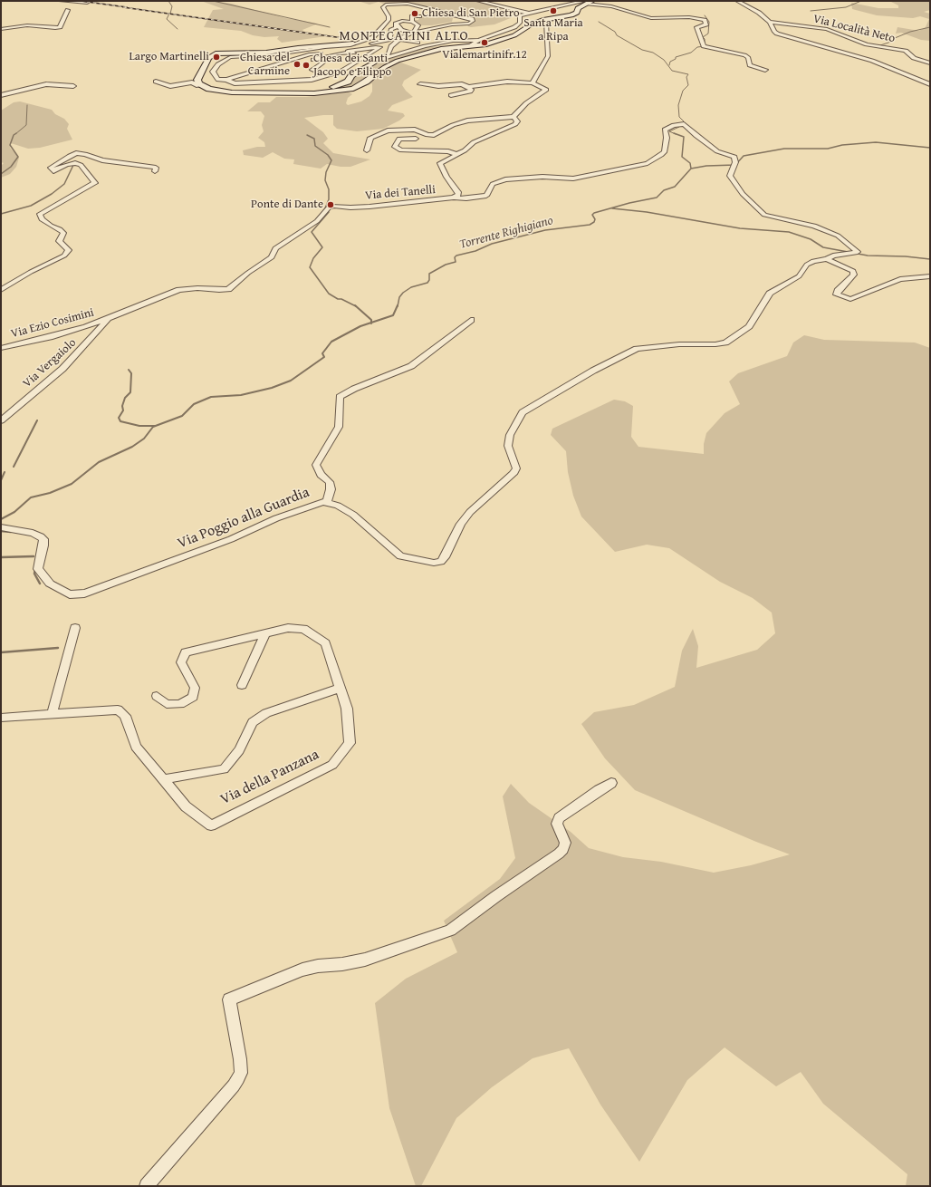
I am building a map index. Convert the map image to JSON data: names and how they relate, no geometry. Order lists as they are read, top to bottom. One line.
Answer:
{"streets":{"street":["Via Località Neto","Via dei Tanelli","Via Ezio Cosimini","Via Vergaiolo","Via Poggio alla Guardia","Via della Panzana"]},"crossings":[["Via dei Tanelli","Via Ezio Cosimini"],["Via dei Tanelli","Via Vergaiolo"],["Via Ezio Cosimini","Via Vergaiolo"]],"districts":["MONTECATINI ALTO"],"water":["Torrente Righigiano"],"places":["Santa Maria a Ripa","Chiesa di San Pietro","Vialemartinifr.12","Largo Martinelli","Chiesa del Carmine","Chesa dei Santi Jacopo e Filippo","Ponte di Dante"]}
